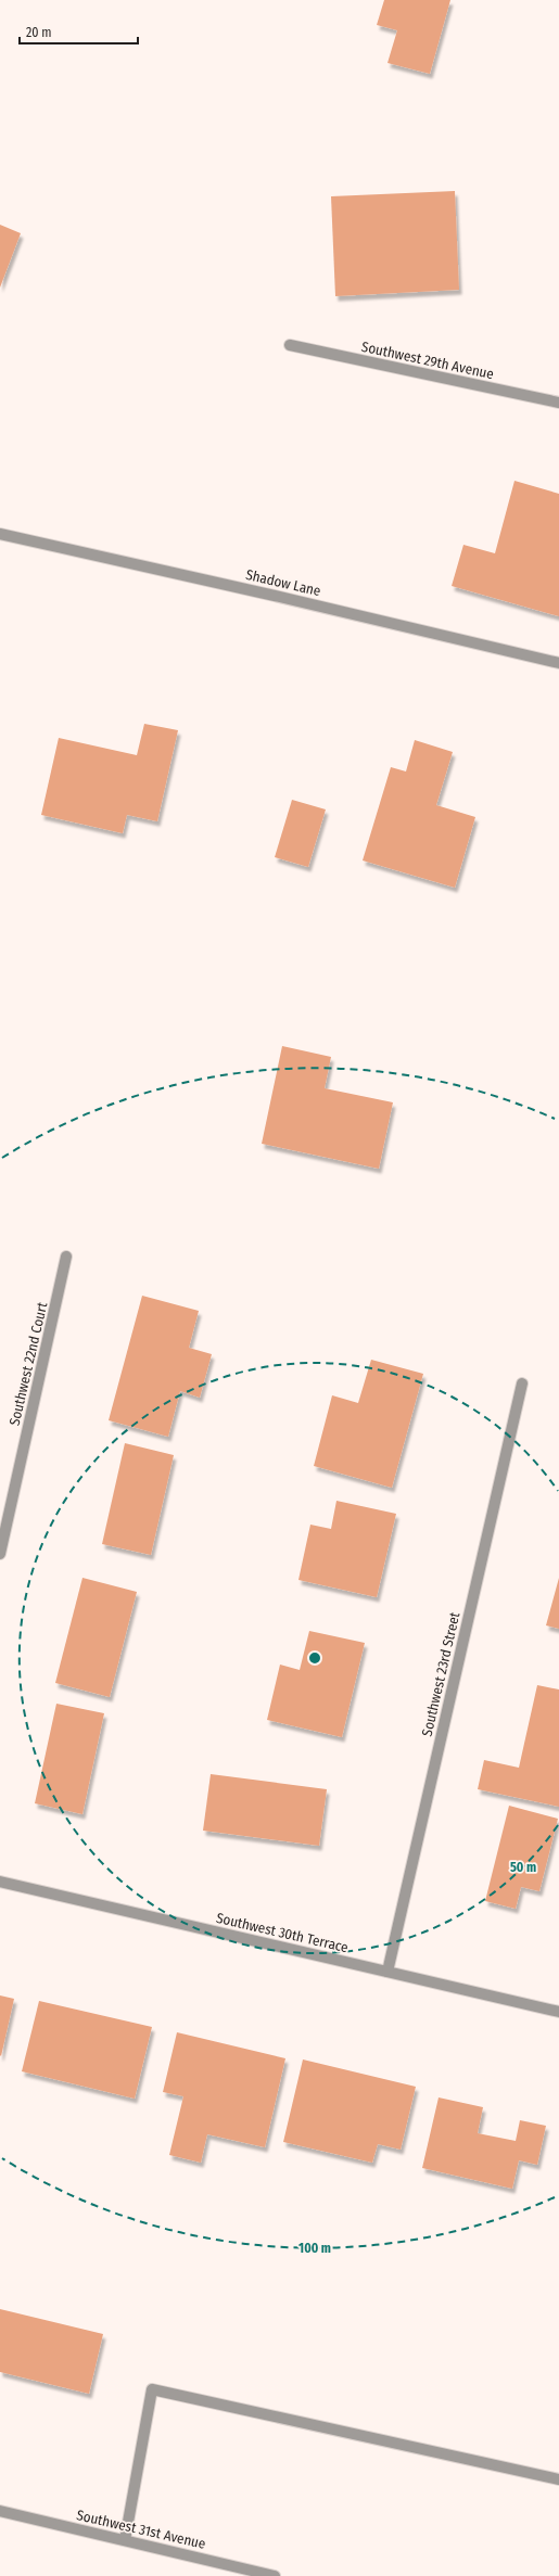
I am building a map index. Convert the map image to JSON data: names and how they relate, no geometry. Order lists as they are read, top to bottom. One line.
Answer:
{"streets":{"street":["Southwest 29th Avenue","Shadow Lane","Southwest 22nd Court","Southwest 23rd Street","Southwest 30th Terrace","Southwest 31st Avenue"]},"crossings":[["Southwest 23rd Street","Southwest 30th Terrace"]],"scale_bar":"20 m","rings":["50 m","100 m"]}
